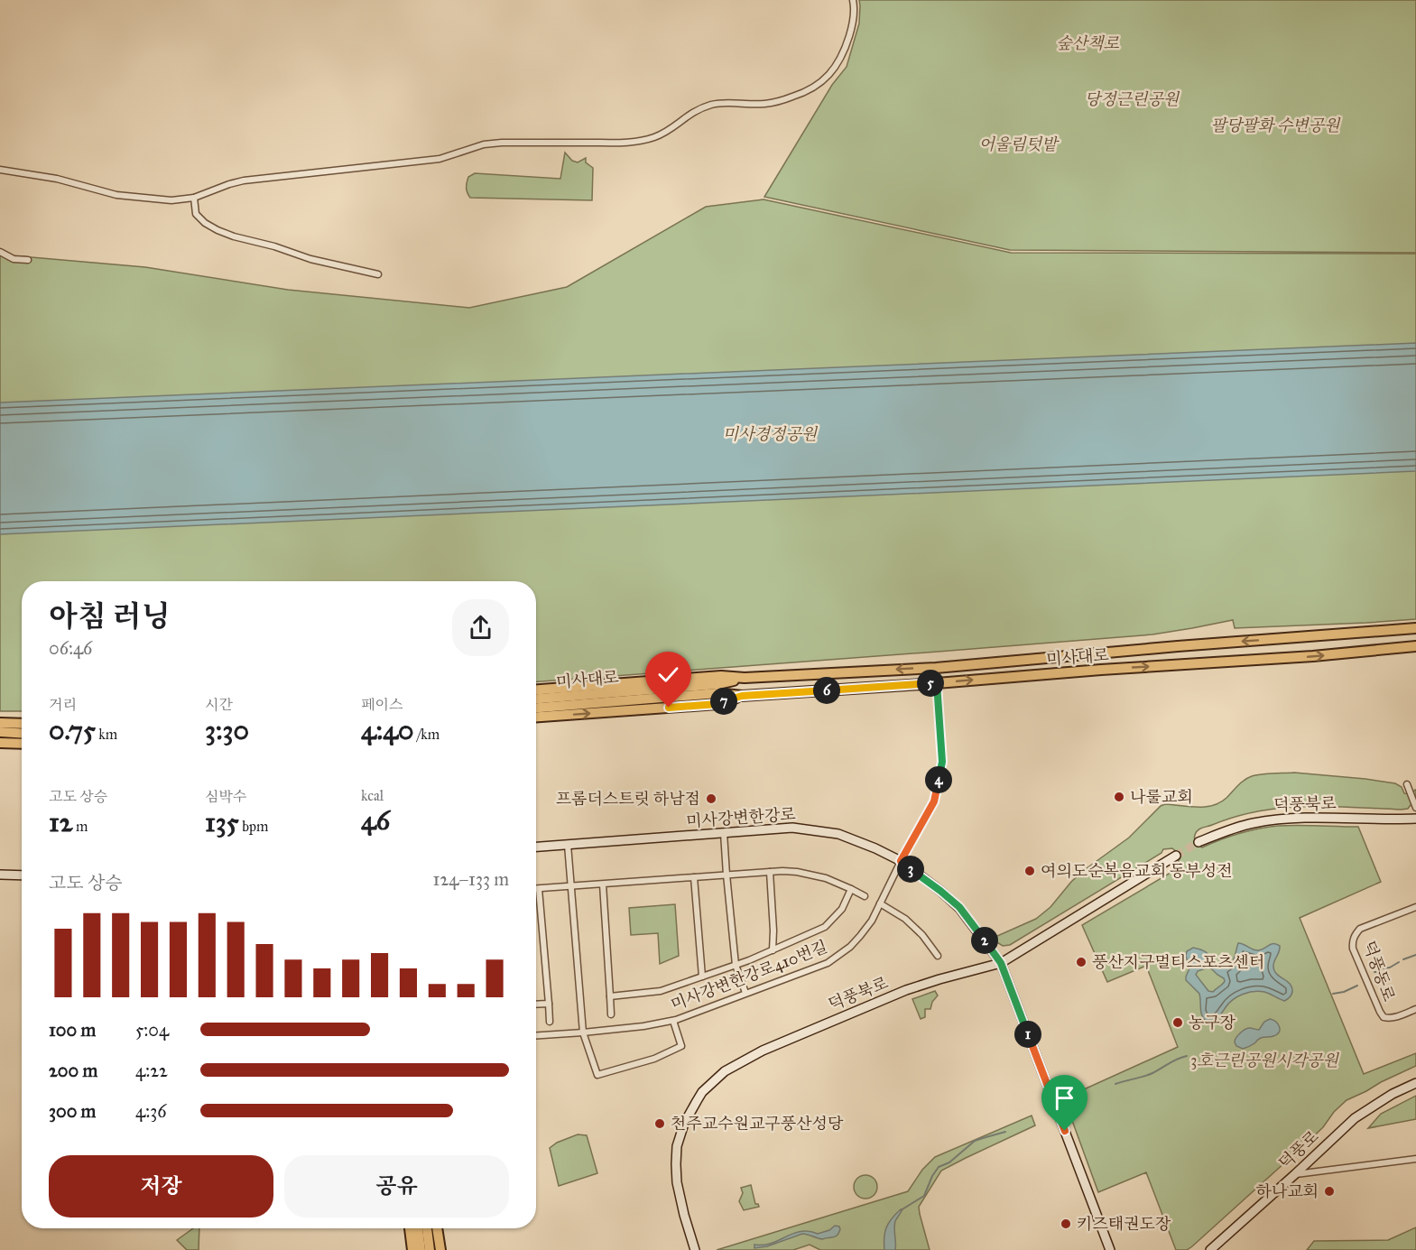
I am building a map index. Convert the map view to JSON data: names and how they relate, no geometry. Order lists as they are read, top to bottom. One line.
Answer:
{"streets":{"main road":["미사대로"],"street":["덕풍북로","미사강변한강로","덕풍동로","미사강변한강로410번길","덕풍로"]},"crossings":[["미사대로","미사강변한강로410번길"],["덕풍북로","미사강변한강로"],["미사강변한강로","미사강변한강로410번길"]],"parks":["숲산책로","당정근린공원","팔당팔화 수변공원","어울림텃밭","미사경정공원","3호근린공원시각공원"],"places":["나룰교회","프롬더스트릿 하남점","여의도순복음교회 동부성전","풍산지구멀티스포츠센터","농구장","천주교수원교구풍산성당","하나교회","키즈태권도장"],"page":{"heading":["아침 러닝","06:46"],"pins":["5","6","7","4","3","2","1"],"stats":[["거리","0.75 km"],["시간","3:30"],["페이스","4:40 /km"],["고도 상승","12 m"],["심박수","135 bpm"],["kcal","46"]],"chart":["고도 상승","124–133 m"],"list":[{"name":"100 m","note":"5:04"},{"name":"200 m","note":"4:22"},{"name":"300 m","note":"4:36"}],"buttons":["저장","공유"]}}
